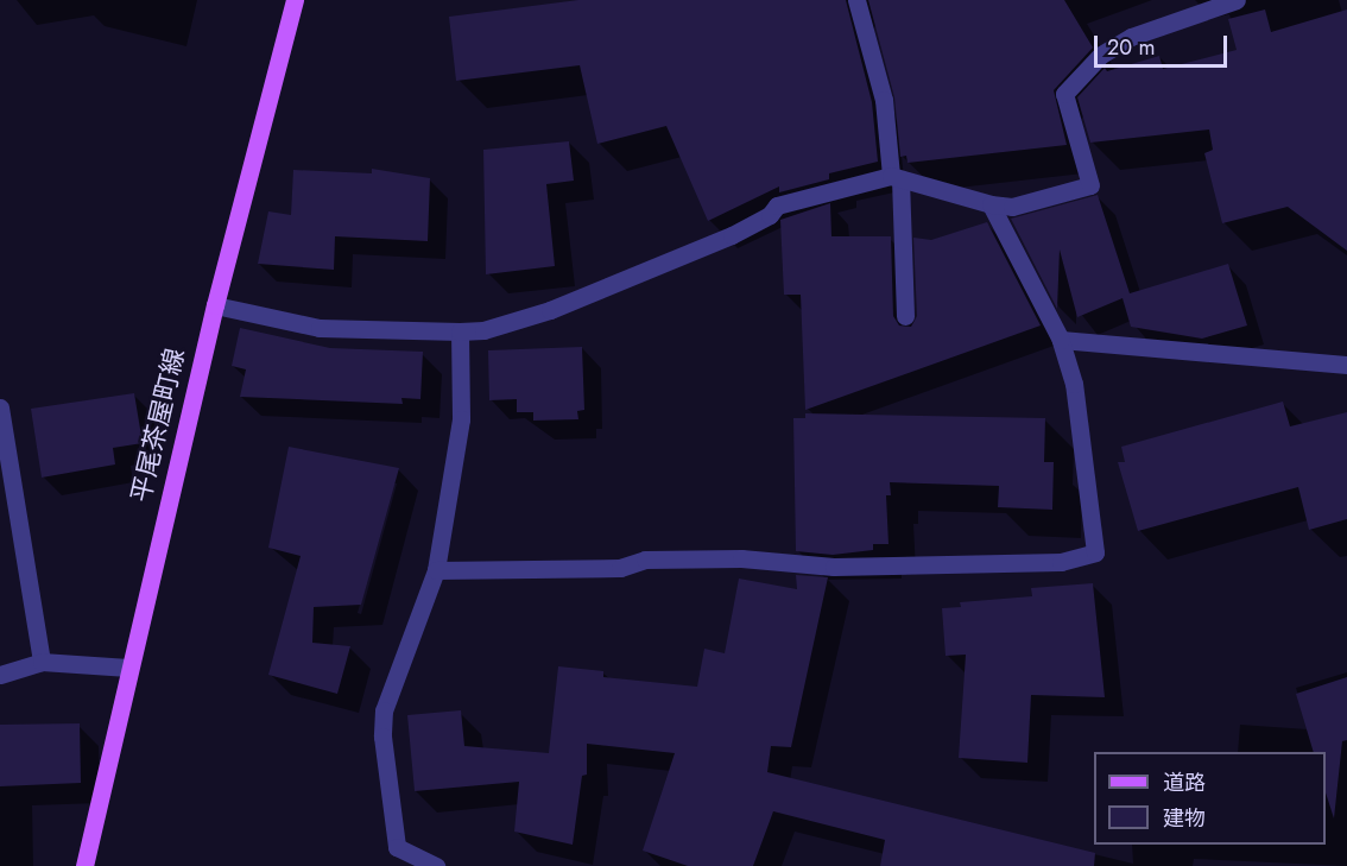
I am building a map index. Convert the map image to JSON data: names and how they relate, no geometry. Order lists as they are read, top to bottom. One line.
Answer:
{"streets":{"main road":["平尾茶屋町線"]},"legend":["道路","建物"],"scale_bar":"20 m"}
